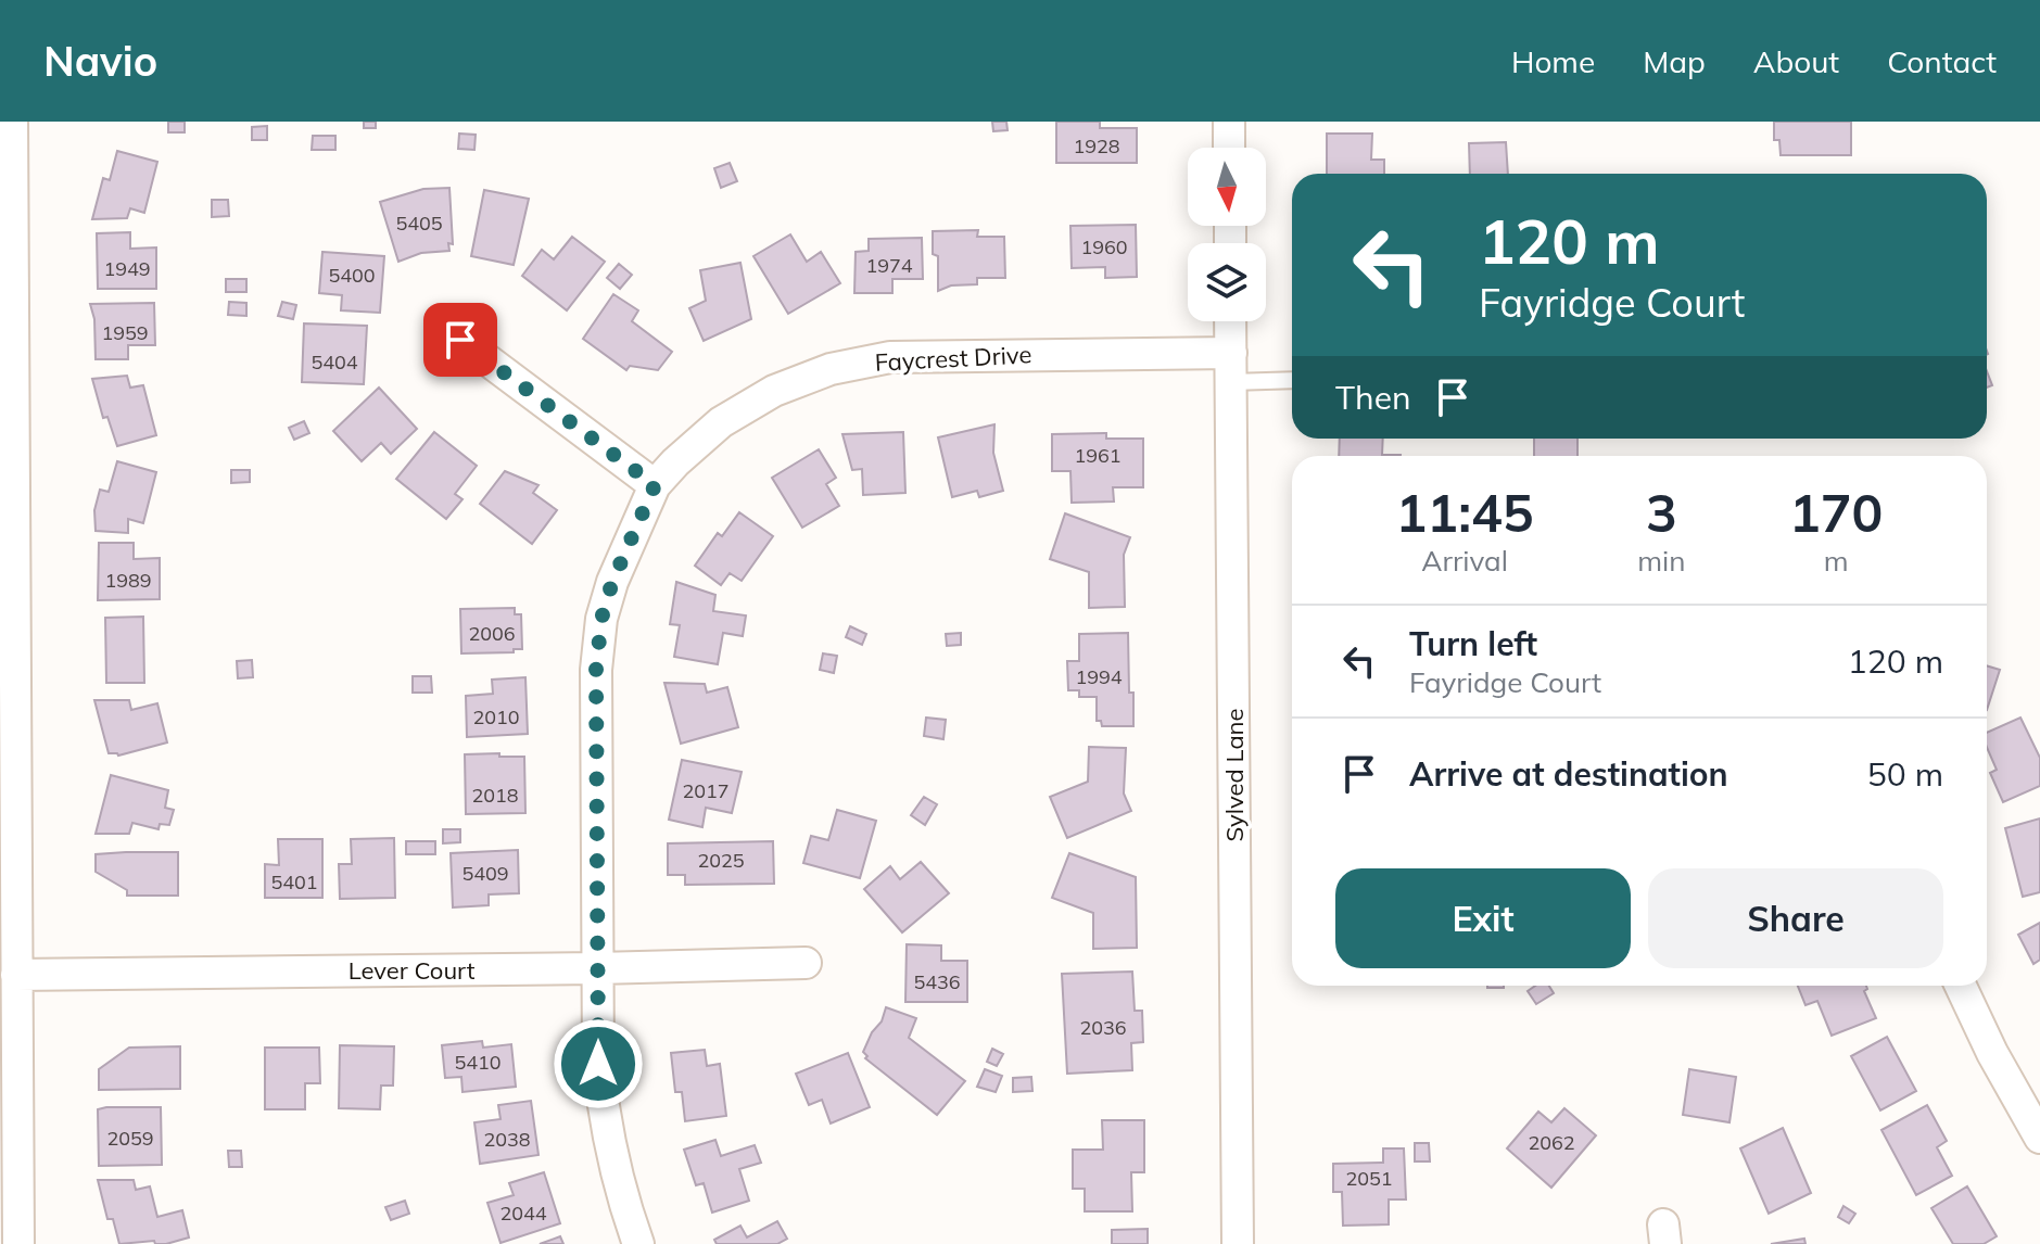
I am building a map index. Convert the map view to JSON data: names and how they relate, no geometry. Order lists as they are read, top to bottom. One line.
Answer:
{"streets":{"street":["Faycrest Drive","Sylved Lane","Lever Court"]},"crossings":[["Faycrest Drive","Sylved Lane"],["Faycrest Drive","Lever Court"]],"house_numbers":["1928","5405","1960","1974","1949","5400","1959","5404","1961","1989","2006","1994","2010","2017","2018","2025","5409","5401","5436","2036","5410","2059","2038","2062","2051","2044"],"north":"bottom","page":{"header":"Navio","nav":["Home","Map","About","Contact"],"turn":["120 m","Fayridge Court"],"then":"Then","eta":["11:45","Arrival","3","min","170","m"],"list":[{"name":"Turn left","note":"Fayridge Court","value":"120 m"},{"name":"Arrive at destination","value":"50 m"}],"buttons":["Exit","Share"]}}
